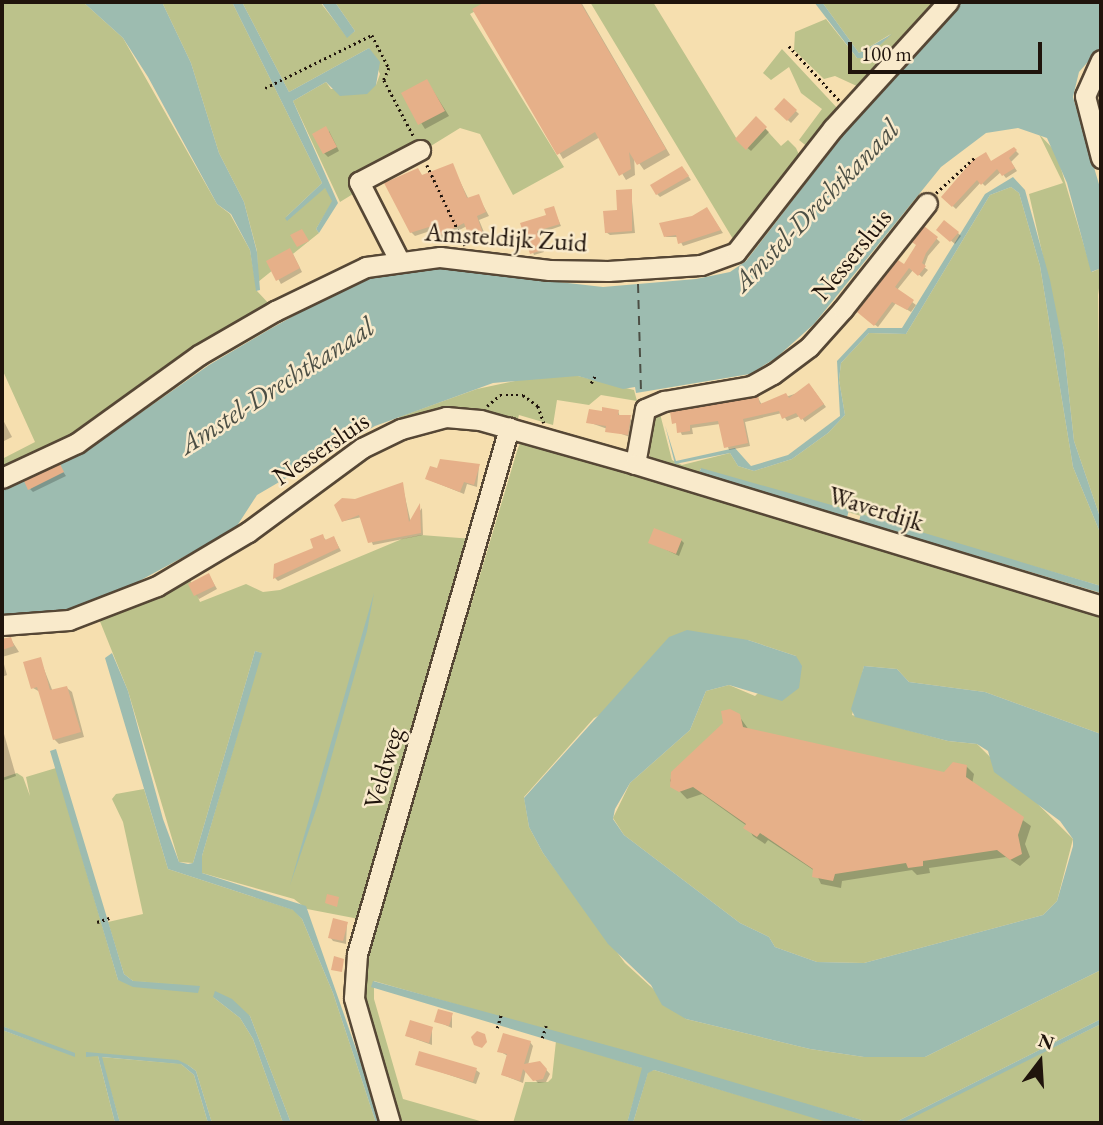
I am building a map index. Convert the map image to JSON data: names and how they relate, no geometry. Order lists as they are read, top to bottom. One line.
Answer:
{"streets":{"street":["Amsteldijk Zuid","Nessersluis","Waverdijk","Veldweg"]},"crossings":[["Nessersluis","Waverdijk"],["Nessersluis","Veldweg"]],"water":["Amstel-Drechtkanaal"],"scale_bar":"100 m","north":"top"}
